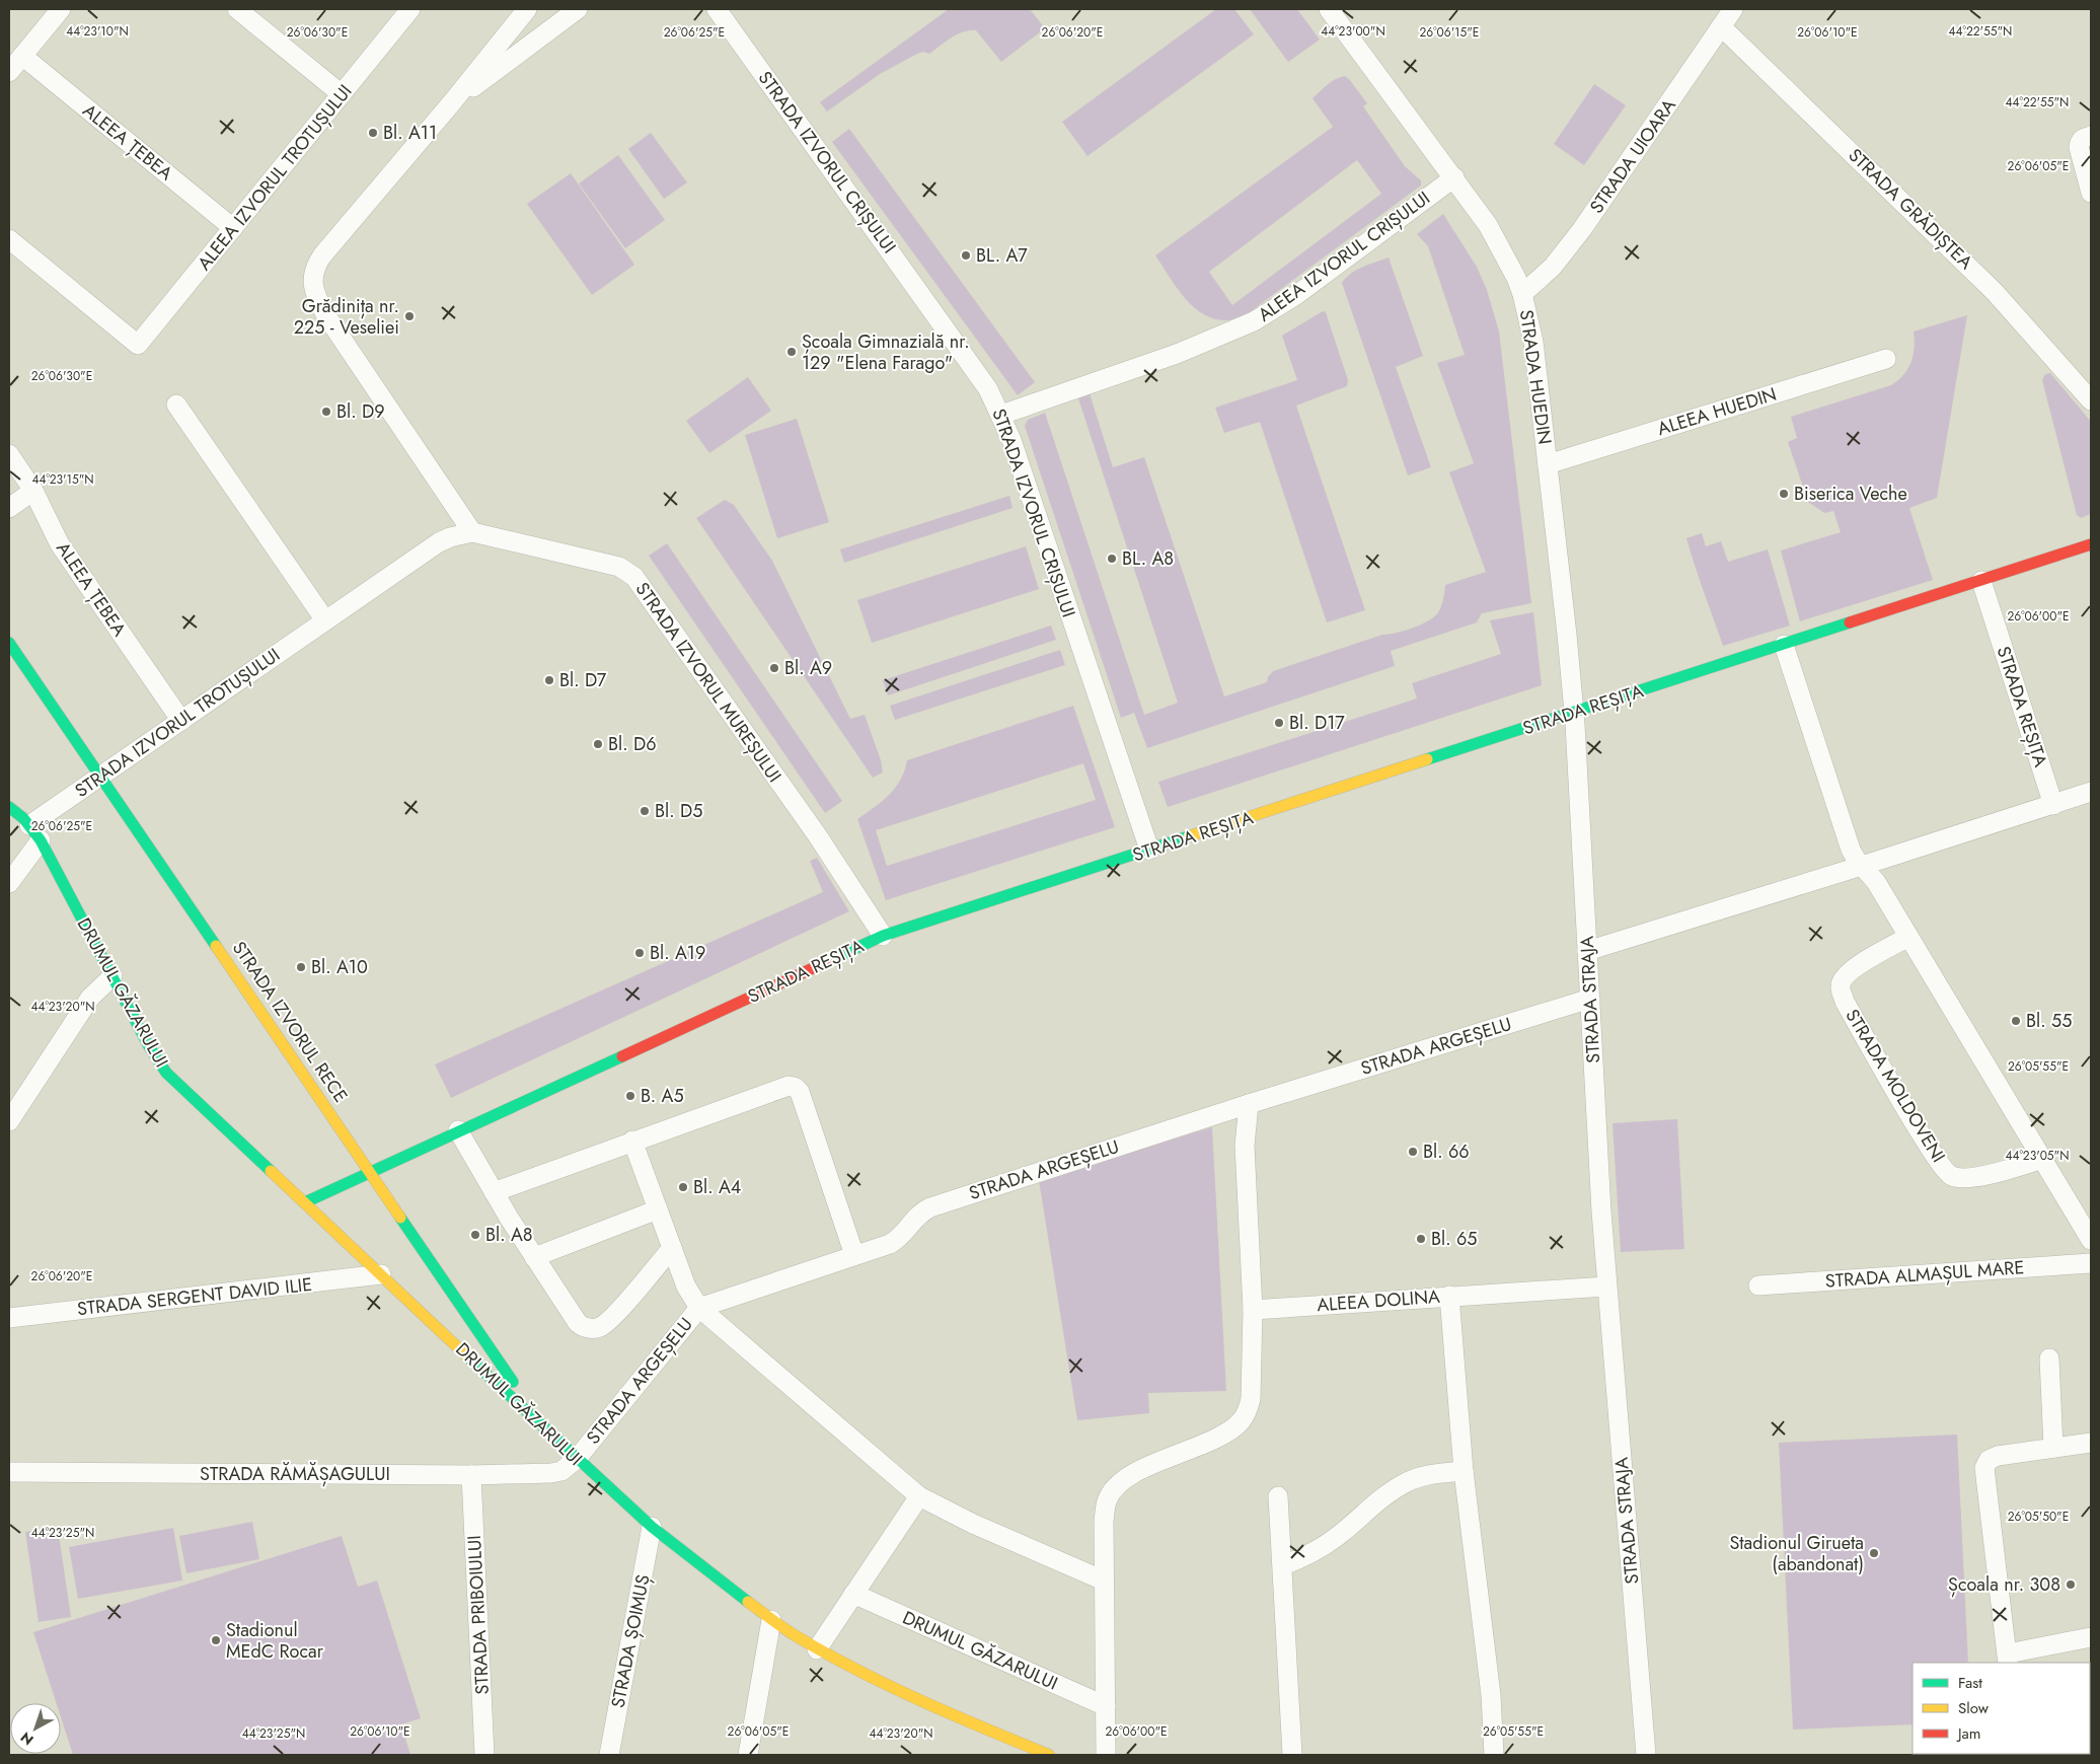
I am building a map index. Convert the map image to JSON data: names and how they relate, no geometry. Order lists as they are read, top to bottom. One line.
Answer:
{"streets":{"street":["ALEEA ȚEBEA","STRADA UIOARA","STRADA IZVORUL CRIȘULUI","ALEEA IZVORUL TROTUȘULUI","STRADA GRĂDIȘTEA","ALEEA IZVORUL CRIȘULUI","STRADA HUEDIN","ALEEA HUEDIN","STRADA IZVORUL MUREȘULUI","STRADA REȘIȚA","STRADA IZVORUL TROTUȘULUI","DRUMUL GĂZARULUI","STRADA STRAJA","STRADA IZVORUL RECE","STRADA ARGEȘELU","STRADA MOLDOVENI","STRADA ALMAȘUL MARE","STRADA SERGENT DAVID ILIE","ALEEA DOLINA","STRADA RĂMĂȘAGULUI","STRADA PRIBOIULUI","STRADA ȘOIMUȘ"]},"crossings":[["ALEEA ȚEBEA","ALEEA IZVORUL TROTUȘULUI"],["ALEEA ȚEBEA","STRADA IZVORUL TROTUȘULUI"],["STRADA UIOARA","STRADA GRĂDIȘTEA"],["STRADA UIOARA","STRADA HUEDIN"],["STRADA IZVORUL CRIȘULUI","ALEEA IZVORUL CRIȘULUI"],["STRADA IZVORUL CRIȘULUI","STRADA REȘIȚA"],["ALEEA IZVORUL CRIȘULUI","STRADA HUEDIN"],["STRADA HUEDIN","ALEEA HUEDIN"],["STRADA HUEDIN","STRADA REȘIȚA"],["STRADA HUEDIN","STRADA STRAJA"],["STRADA IZVORUL MUREȘULUI","STRADA REȘIȚA"],["STRADA IZVORUL MUREȘULUI","STRADA IZVORUL TROTUȘULUI"],["STRADA REȘIȚA","STRADA STRAJA"],["STRADA REȘIȚA","STRADA IZVORUL RECE"],["STRADA IZVORUL TROTUȘULUI","DRUMUL GĂZARULUI"],["STRADA IZVORUL TROTUȘULUI","STRADA IZVORUL RECE"],["DRUMUL GĂZARULUI","STRADA IZVORUL RECE"],["DRUMUL GĂZARULUI","STRADA ARGEȘELU"],["DRUMUL GĂZARULUI","STRADA SERGENT DAVID ILIE"],["DRUMUL GĂZARULUI","STRADA RĂMĂȘAGULUI"],["DRUMUL GĂZARULUI","STRADA ȘOIMUȘ"],["STRADA STRAJA","STRADA ARGEȘELU"],["STRADA ARGEȘELU","STRADA RĂMĂȘAGULUI"],["STRADA RĂMĂȘAGULUI","STRADA PRIBOIULUI"]],"places":["Bl. A11","BL. A7","Grădinița nr. 225 - Veseliei","Școala Gimnazială nr. 129 \"Elena Farago\"","Bl. D9","Biserica Veche","BL. A8","Bl. A9","Bl. D7","Bl. D17","Bl. D6","Bl. D5","Bl. A19","Bl. A10","Bl. 55","B. A5","Bl. 66","Bl. A4","Bl. A8","Bl. 65","Stadionul Girueta (abandonat)","Școala nr. 308","Stadionul MEdC Rocar"],"legend":["Fast","Slow","Jam"],"north":"bottom left","coordinates":["44°22'55\"N","44°23'10\"N","44°23'00\"N","26°06'30\"E","26°06'25\"E","26°06'20\"E","26°06'15\"E","26°06'10\"E","26°06'05\"E","44°23'15\"N","26°06'00\"E","44°23'20\"N","26°05'55\"E","44°23'05\"N","26°05'50\"E","44°23'25\"N"]}
